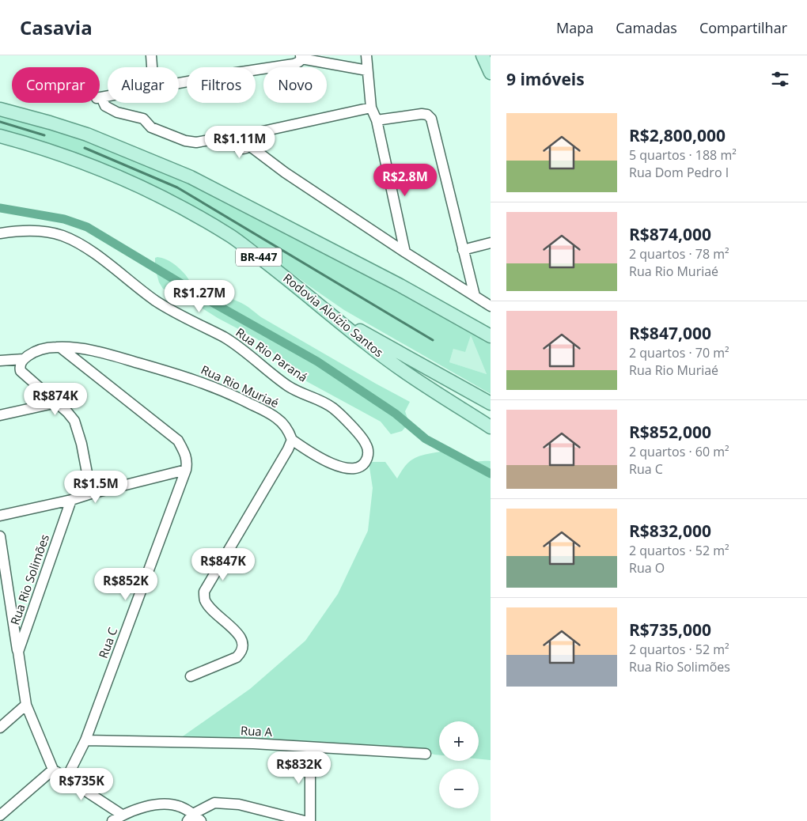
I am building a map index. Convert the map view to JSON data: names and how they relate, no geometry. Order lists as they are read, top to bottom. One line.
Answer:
{"streets":{"main road":["BR-447","Rodovia Aloízio Santos"],"street":["Rua Rio Paraná","Rua Rio Muriaé","Rua Rio Solimões","Rua C","Rua A"]},"crossings":[["Rua Rio Paraná","Rua Rio Muriaé"],["Rua C","Rua A"]],"page":{"header":"Casavia","nav":["Mapa","Camadas","Compartilhar"],"heading":"9 imóveis","chip":["Comprar","Alugar","Filtros","Novo"],"list":[{"name":"R$2,800,000","note":"5 quartos · 188 m² · Rua Dom Pedro I"},{"name":"R$874,000","note":"2 quartos · 78 m² · Rua Rio Muriaé"},{"name":"R$847,000","note":"2 quartos · 70 m² · Rua Rio Muriaé"},{"name":"R$852,000","note":"2 quartos · 60 m² · Rua C"},{"name":"R$832,000","note":"2 quartos · 52 m² · Rua O"},{"name":"R$735,000","note":"2 quartos · 52 m² · Rua Rio Solimões"}],"price":["R$1.11M","R$2.8M","R$1.27M","R$874K","R$1.5M","R$847K","R$852K","R$832K","R$735K"],"map_buttons":["+","−"]}}
